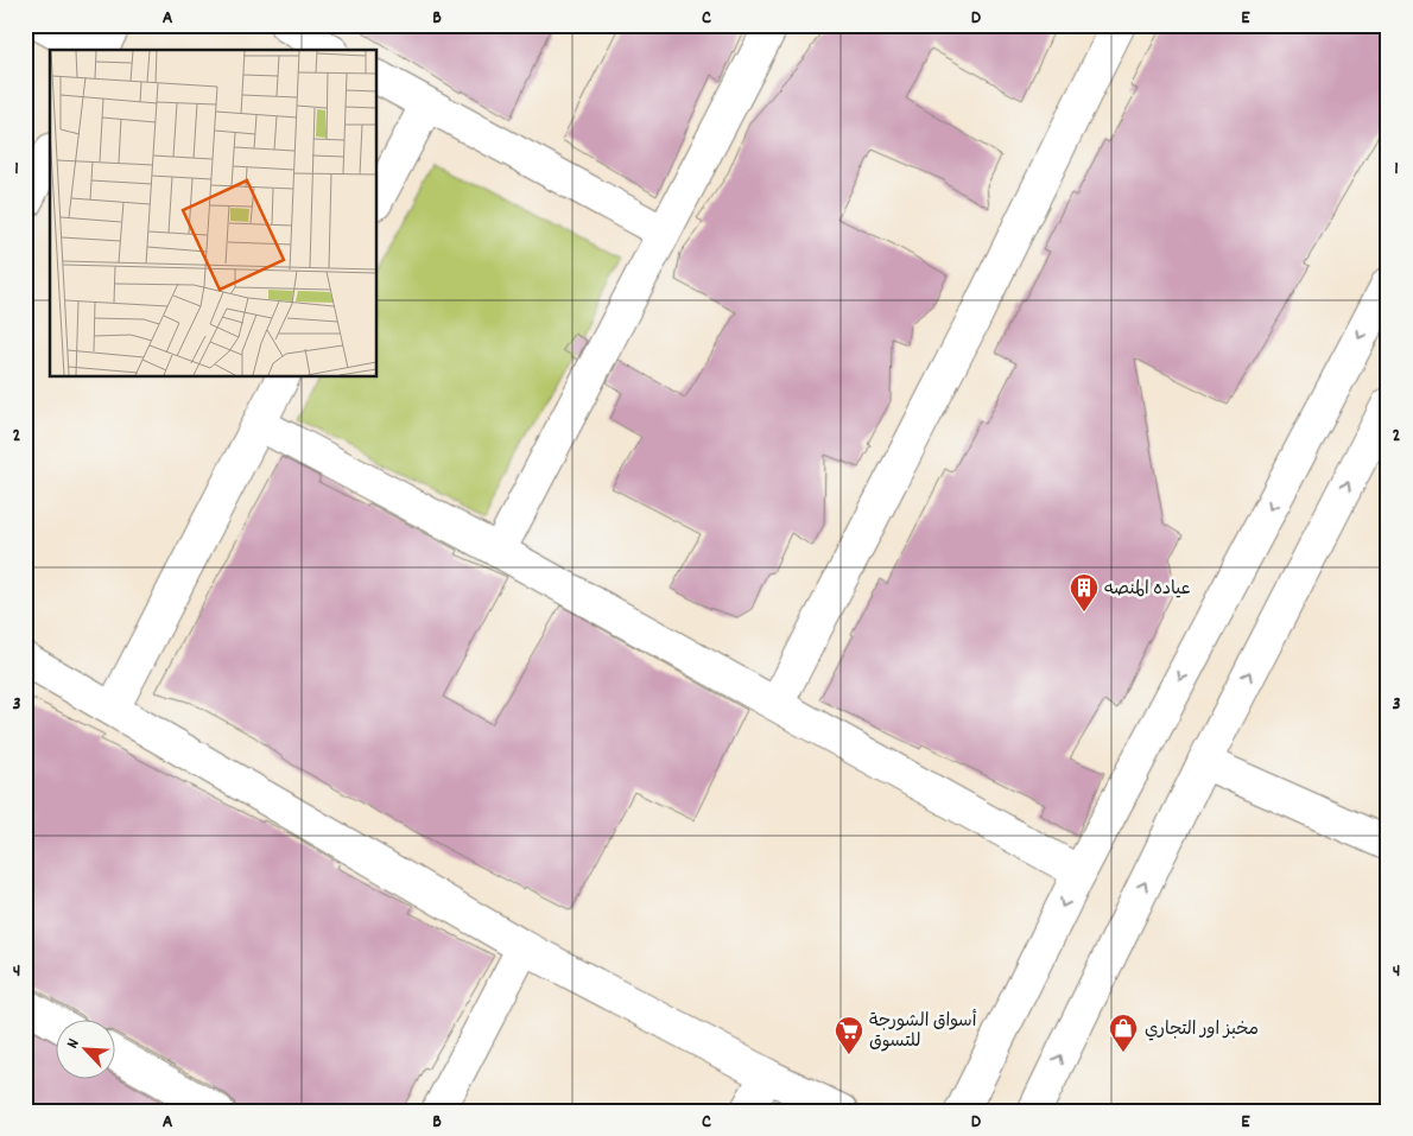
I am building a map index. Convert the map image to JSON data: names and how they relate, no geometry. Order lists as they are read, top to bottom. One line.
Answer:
{"places":{"building":["عياده المنصه"],"shop":["مخبز اور التجاري"],"supermarket":["أسواق الشورجة للتسوق"]},"north":"top left","grid":{"columns":["A","B","C","D","E"],"rows":["1","2","3","4"]}}
